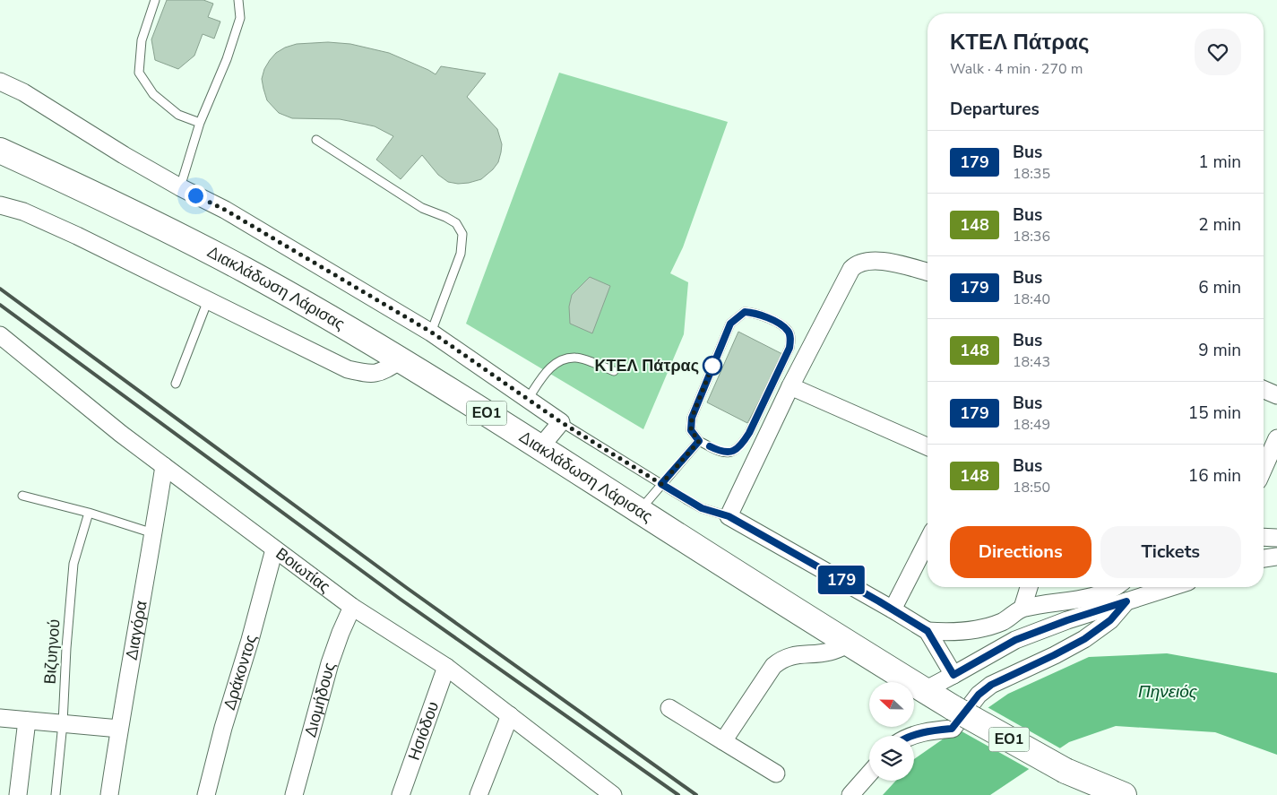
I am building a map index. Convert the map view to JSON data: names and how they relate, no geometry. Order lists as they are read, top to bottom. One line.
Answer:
{"streets":{"main road":["Διακλάδωση Λάρισας","ΕΟ1"],"street":["Βοιωτίας","Διαγόρα","Δράκοντος","Διομήδους","Ησιόδου"],"lane":["Βιζυηνού"]},"crossings":[["Βοιωτίας","Διαγόρα"],["Βοιωτίας","Δράκοντος"],["Βοιωτίας","Διομήδους"],["Βοιωτίας","Ησιόδου"]],"water":["Πηνειός"],"places":["ΚΤΕΛ Πάτρας"],"lines":["bus line 179"],"north":"left","page":{"on_map":"179","heading":[["ΚΤΕΛ Πάτρας","Walk · 4 min · 270 m"],"Departures"],"list":[{"mark":"179","name":"Bus","note":"18:35","value":"1 min"},{"mark":"148","name":"Bus","note":"18:36","value":"2 min"},{"mark":"179","name":"Bus","note":"18:40","value":"6 min"},{"mark":"148","name":"Bus","note":"18:43","value":"9 min"},{"mark":"179","name":"Bus","note":"18:49","value":"15 min"},{"mark":"148","name":"Bus","note":"18:50","value":"16 min"}],"buttons":["Directions","Tickets"]}}
